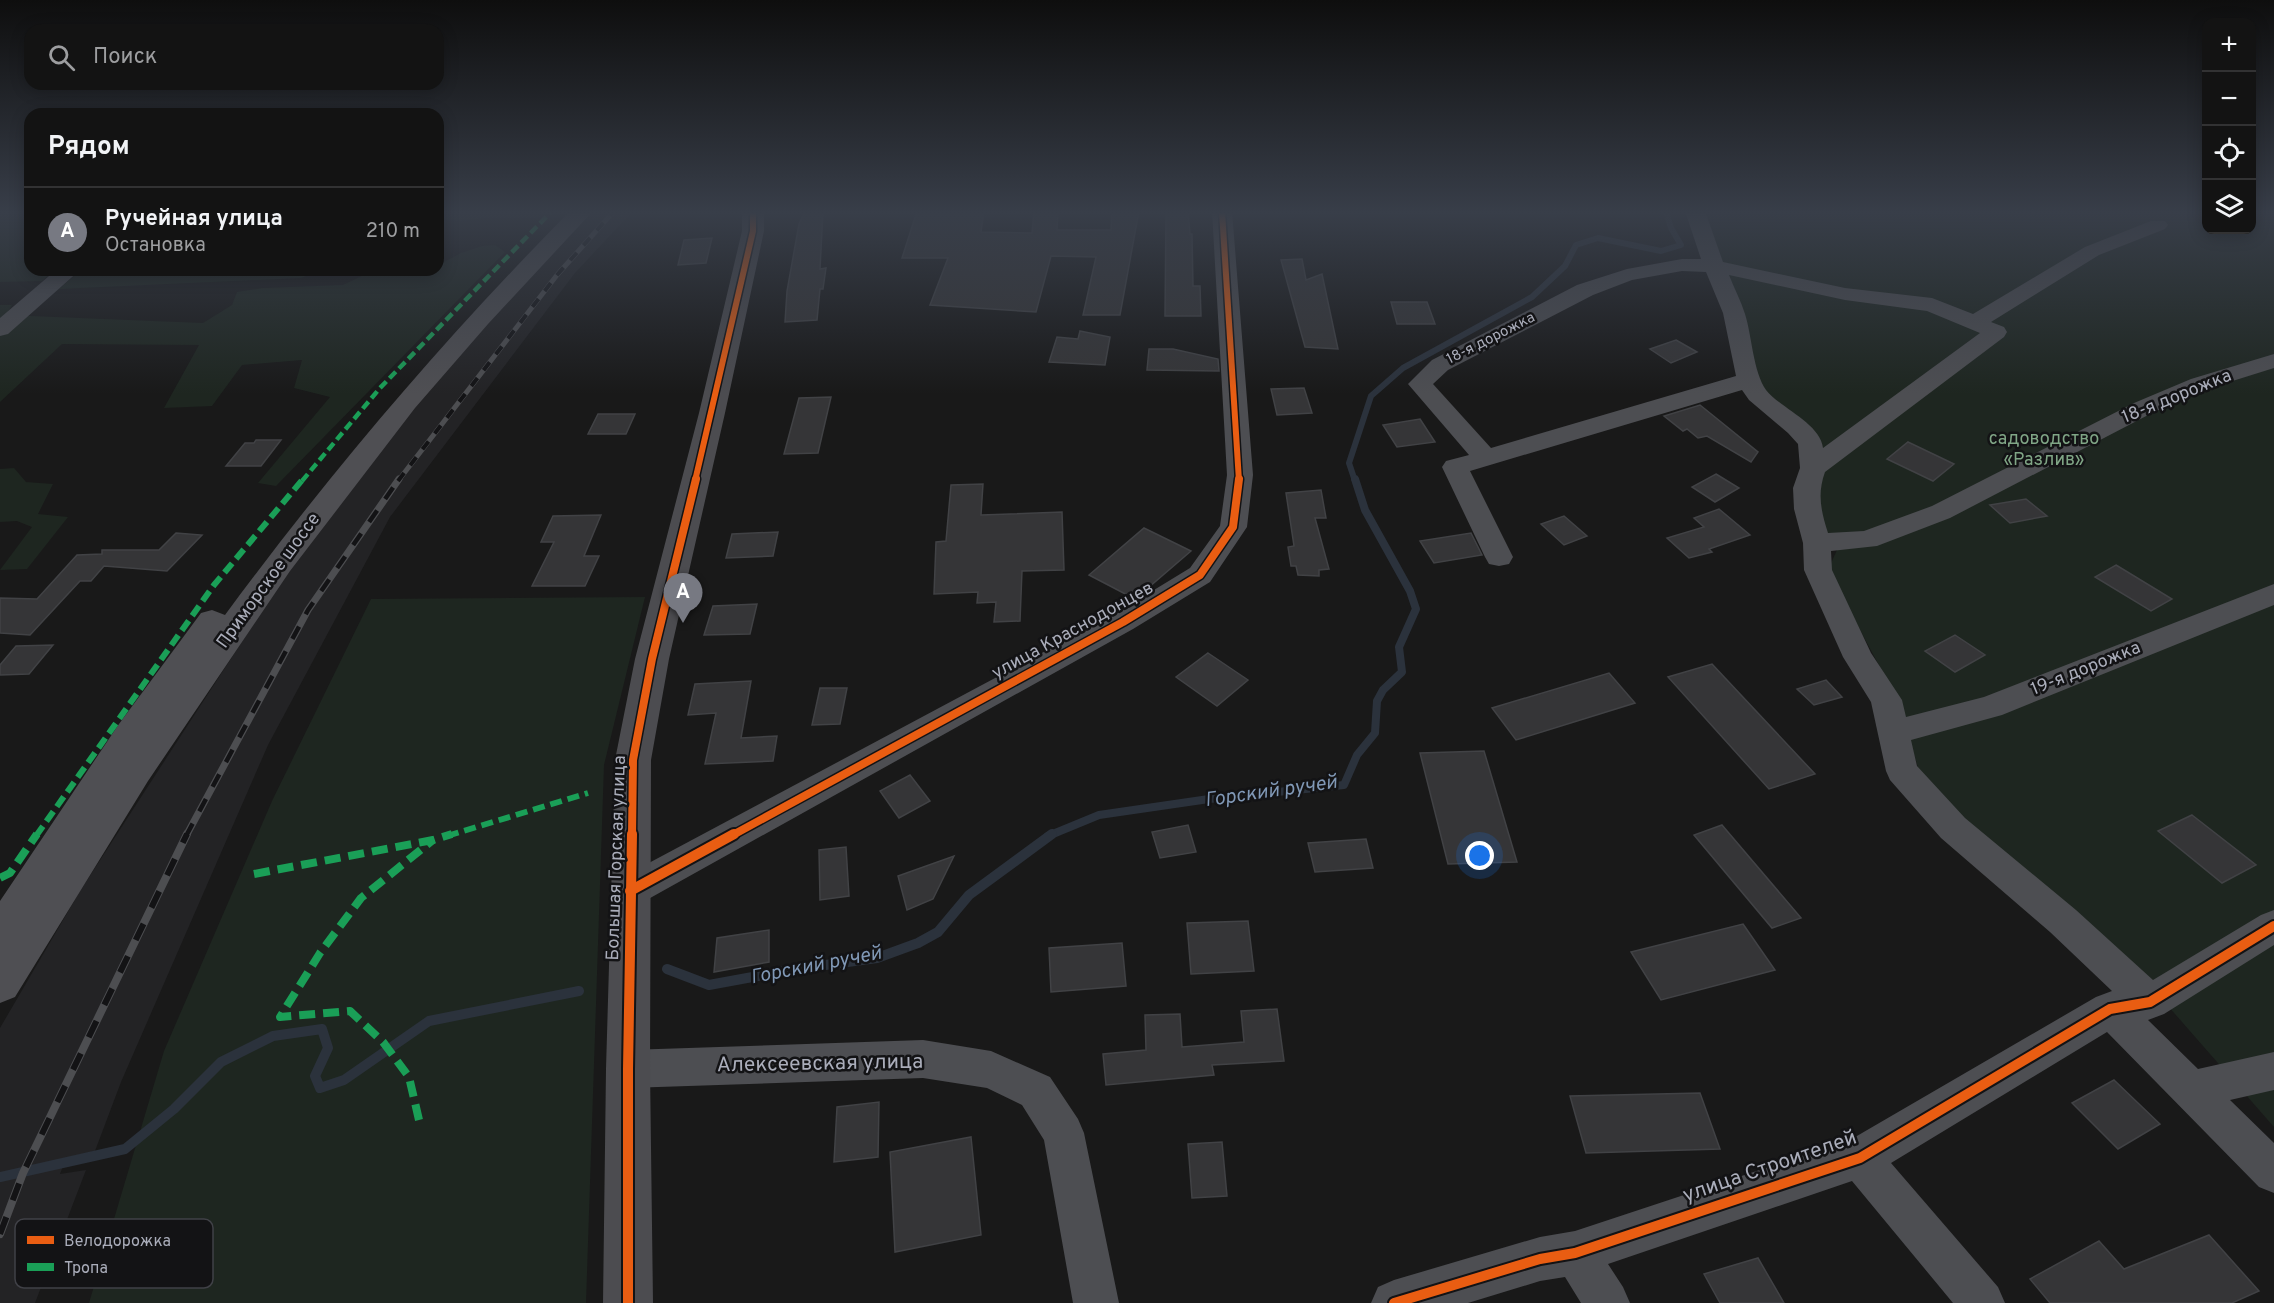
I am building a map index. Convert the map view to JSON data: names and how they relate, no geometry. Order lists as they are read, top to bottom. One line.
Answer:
{"streets":{"highway":["Приморское шоссе"],"street":["18-я дорожка","улица Краснодонцев","19-я дорожка","Большая Горская улица","Алексеевская улица","улица Строителей"]},"crossings":[["улица Краснодонцев","Большая Горская улица"],["Большая Горская улица","Алексеевская улица"]],"water":["Горский ручей"],"parks":["садоводство «Разлив»"],"legend":["Велодорожка","Тропа"],"page":{"map_buttons":["+","−"],"search":"Поиск","heading":"Рядом","list":[{"mark":"A","name":"Ручейная улица","note":"Остановка","value":"210 m"}],"pins":"A"}}
